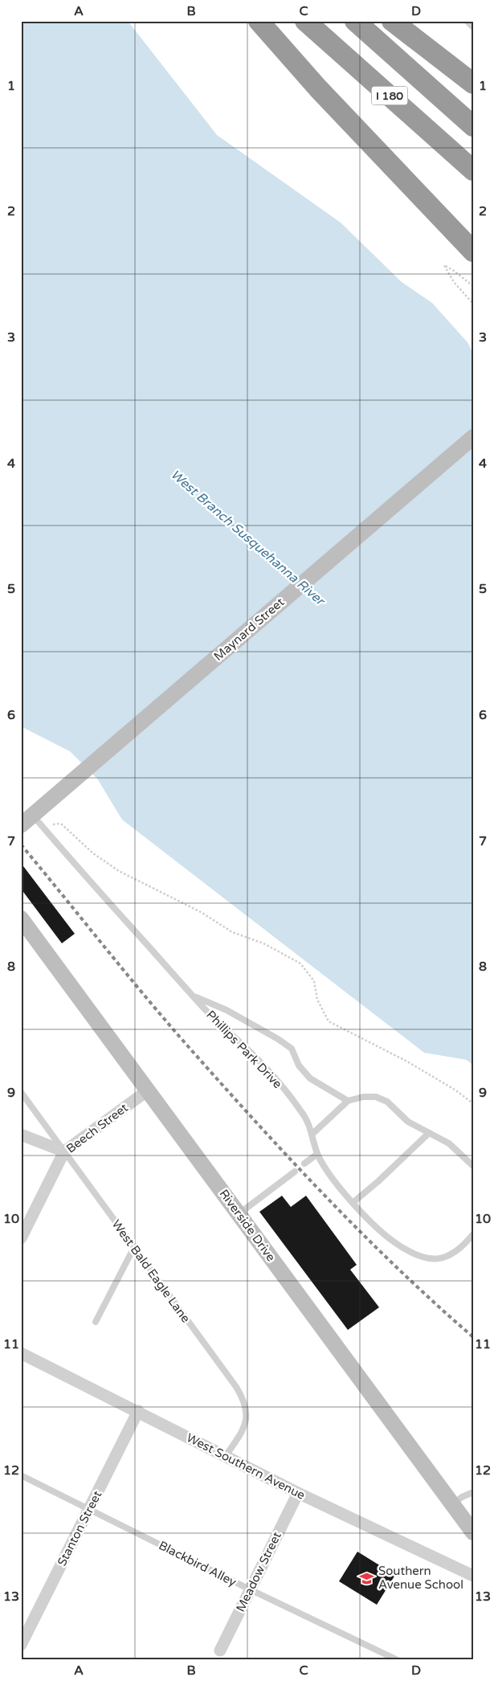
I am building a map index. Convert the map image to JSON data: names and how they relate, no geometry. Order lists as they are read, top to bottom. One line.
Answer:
{"streets":{"highway":["I 180"],"main road":["Maynard Street","Riverside Drive"],"street":["Beech Street","West Southern Avenue","Stanton Street","Meadow Street"],"lane":["Phillips Park Drive","West Bald Eagle Lane","Blackbird Alley"]},"crossings":[["Maynard Street","Phillips Park Drive"],["Beech Street","Riverside Drive"],["Beech Street","West Bald Eagle Lane"],["West Bald Eagle Lane","West Southern Avenue"],["West Southern Avenue","Stanton Street"],["West Southern Avenue","Meadow Street"],["Stanton Street","Blackbird Alley"],["Blackbird Alley","Meadow Street"]],"water":["West Branch Susquehanna River"],"places":{"school or university":["Southern Avenue School"]},"grid":{"columns":["A","B","C","D"],"rows":["1","2","3","4","5","6","7","8","9","10","11","12","13"]}}
